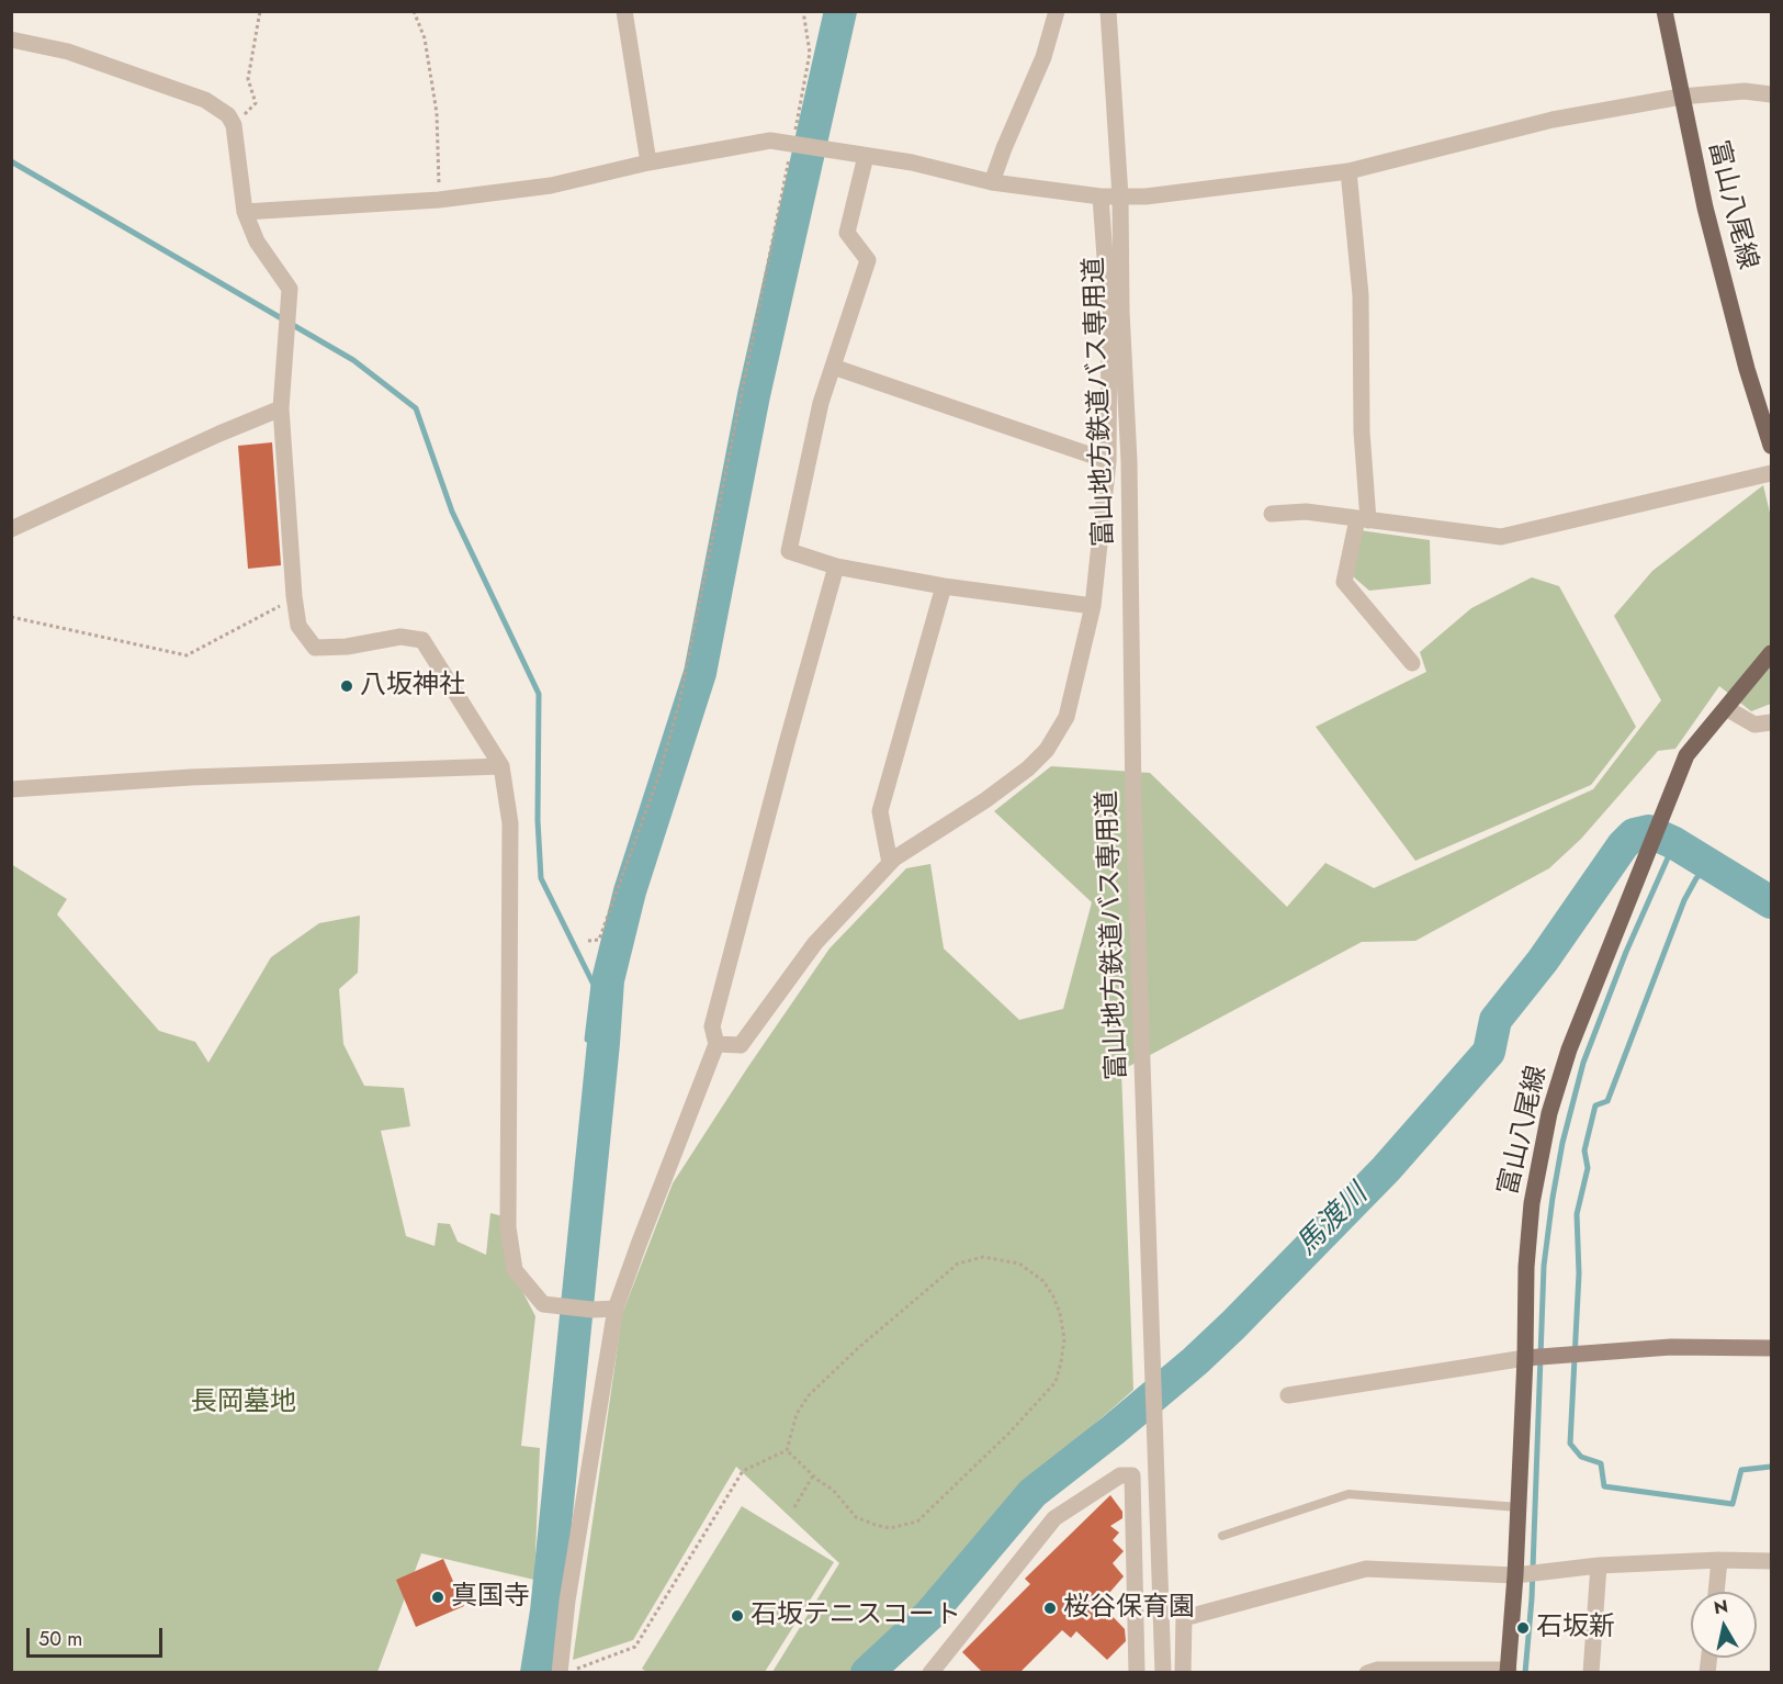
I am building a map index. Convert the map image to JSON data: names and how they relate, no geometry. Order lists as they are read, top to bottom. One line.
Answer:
{"streets":{"main road":["富山八尾線"],"street":["富山地方鉄道バス専用道"]},"water":["馬渡川"],"parks":["長岡墓地"],"places":["八坂神社","真国寺","桜谷保育園","石坂テニスコート","石坂新"],"scale_bar":"50 m","north":"top"}
